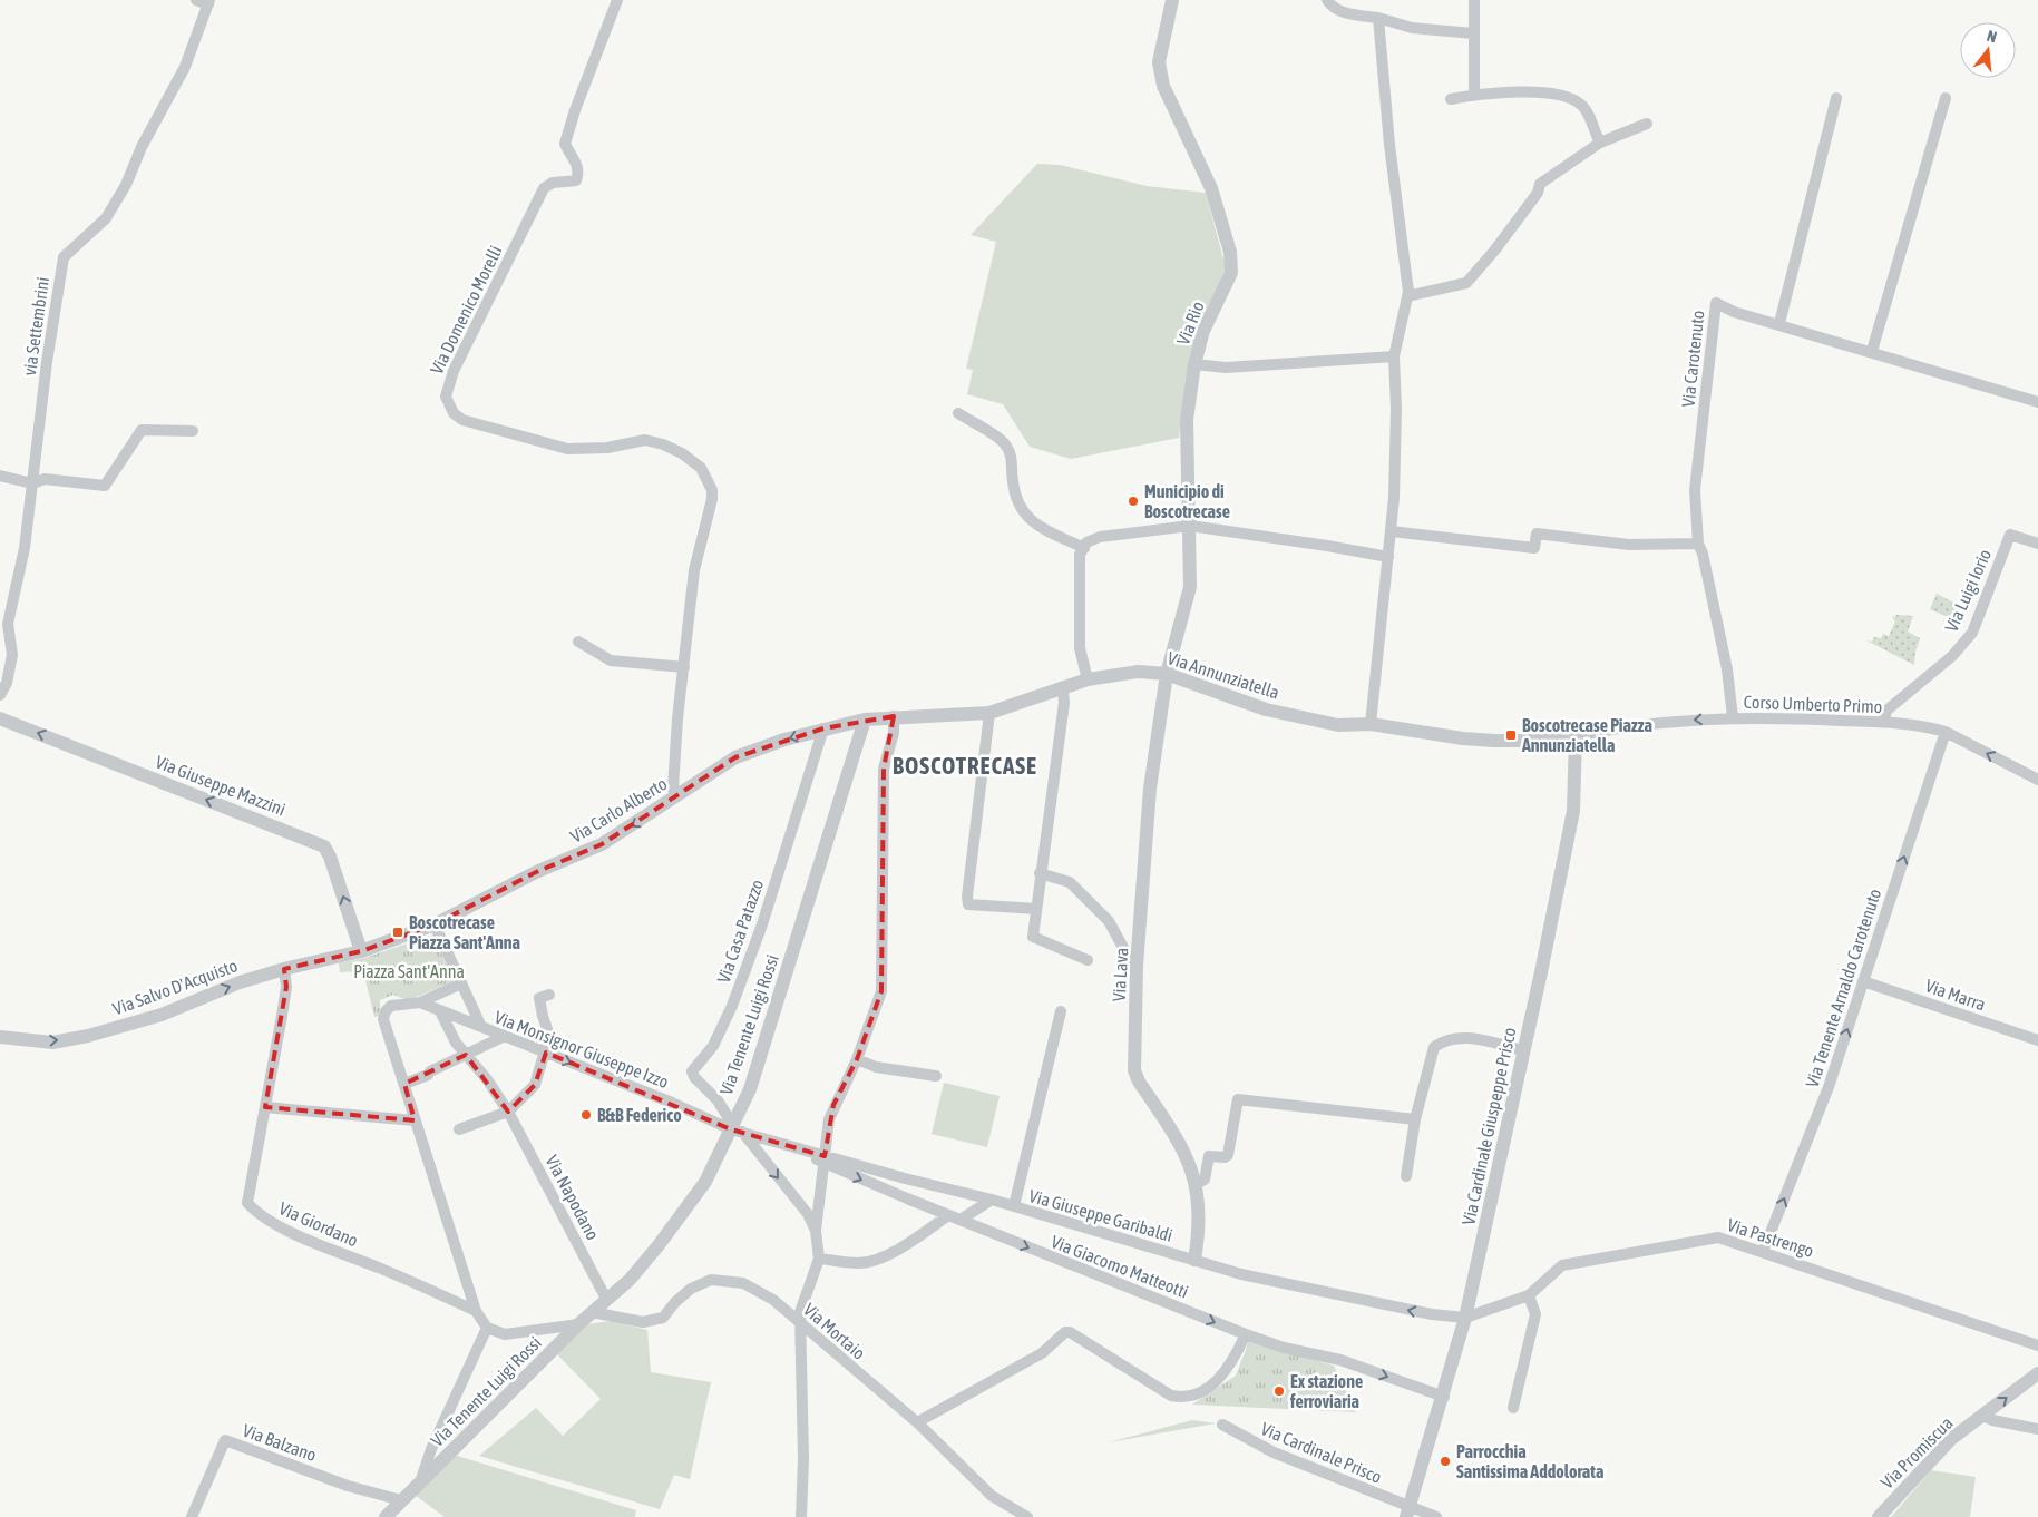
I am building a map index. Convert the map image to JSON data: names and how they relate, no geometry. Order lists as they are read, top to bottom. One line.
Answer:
{"streets":{"street":["Via Domenico Morelli","Via Rio","via Settembrini","Via Carotenuto","Via Luigi Iorio","Via Annunziatella","Corso Umberto Primo","Via Giuseppe Mazzini","Via Carlo Alberto","Via Casa Patazzo","Via Lava","Via Salvo D'Acquisto","Via Tenente Arnaldo Carotenuto","Via Marra","Via Tenente Luigi Rossi","Via Monsignor Giuseppe Izzo","Via Cardinale Giuspeppe Prisco","Via Napodano","Via Giuseppe Garibaldi","Via Giordano","Via Pastrengo","Via Giacomo Matteotti","Via Mortaio","Via Balzano","Via Cardinale Prisco","Via Promiscua"]},"crossings":[["Via Domenico Morelli","Via Carlo Alberto"],["Via Rio","Via Annunziatella"],["Via Rio","Via Lava"],["Via Carotenuto","Corso Umberto Primo"],["Via Luigi Iorio","Corso Umberto Primo"],["Via Annunziatella","Corso Umberto Primo"],["Via Annunziatella","Via Carlo Alberto"],["Via Annunziatella","Via Lava"],["Via Annunziatella","Via Tenente Luigi Rossi"],["Via Annunziatella","Via Cardinale Giuspeppe Prisco"],["Corso Umberto Primo","Via Tenente Arnaldo Carotenuto"],["Corso Umberto Primo","Via Cardinale Giuspeppe Prisco"],["Via Giuseppe Mazzini","Via Carlo Alberto"],["Via Giuseppe Mazzini","Via Salvo D'Acquisto"],["Via Carlo Alberto","Via Casa Patazzo"],["Via Carlo Alberto","Via Salvo D'Acquisto"],["Via Carlo Alberto","Via Tenente Luigi Rossi"],["Via Casa Patazzo","Via Tenente Luigi Rossi"],["Via Casa Patazzo","Via Monsignor Giuseppe Izzo"],["Via Casa Patazzo","Via Giacomo Matteotti"],["Via Lava","Via Giuseppe Garibaldi"],["Via Salvo D'Acquisto","Via Giordano"],["Via Tenente Arnaldo Carotenuto","Via Marra"],["Via Tenente Arnaldo Carotenuto","Via Pastrengo"],["Via Tenente Luigi Rossi","Via Monsignor Giuseppe Izzo"],["Via Tenente Luigi Rossi","Via Napodano"],["Via Tenente Luigi Rossi","Via Giacomo Matteotti"],["Via Tenente Luigi Rossi","Via Mortaio"],["Via Tenente Luigi Rossi","Via Balzano"],["Via Monsignor Giuseppe Izzo","Via Napodano"],["Via Monsignor Giuseppe Izzo","Via Giacomo Matteotti"],["Via Cardinale Giuspeppe Prisco","Via Giuseppe Garibaldi"],["Via Cardinale Giuspeppe Prisco","Via Pastrengo"],["Via Cardinale Giuspeppe Prisco","Via Giacomo Matteotti"],["Via Cardinale Giuspeppe Prisco","Via Cardinale Prisco"],["Via Giuseppe Garibaldi","Via Pastrengo"],["Via Giuseppe Garibaldi","Via Giacomo Matteotti"]],"one_way":["Corso Umberto Primo","Via Giuseppe Mazzini","Via Carlo Alberto","Via Salvo D'Acquisto","Via Tenente Arnaldo Carotenuto","Via Monsignor Giuseppe Izzo","Via Giuseppe Garibaldi","Via Giacomo Matteotti"],"districts":["BOSCOTRECASE"],"parks":["Piazza Sant'Anna"],"places":{"other":["Municipio di Boscotrecase","B&B Federico","Ex stazione ferroviaria","Parrocchia Santissima Addolorata"],"transit":["Boscotrecase Piazza Annunziatella","Boscotrecase Piazza Sant'Anna"]},"north":"top"}
